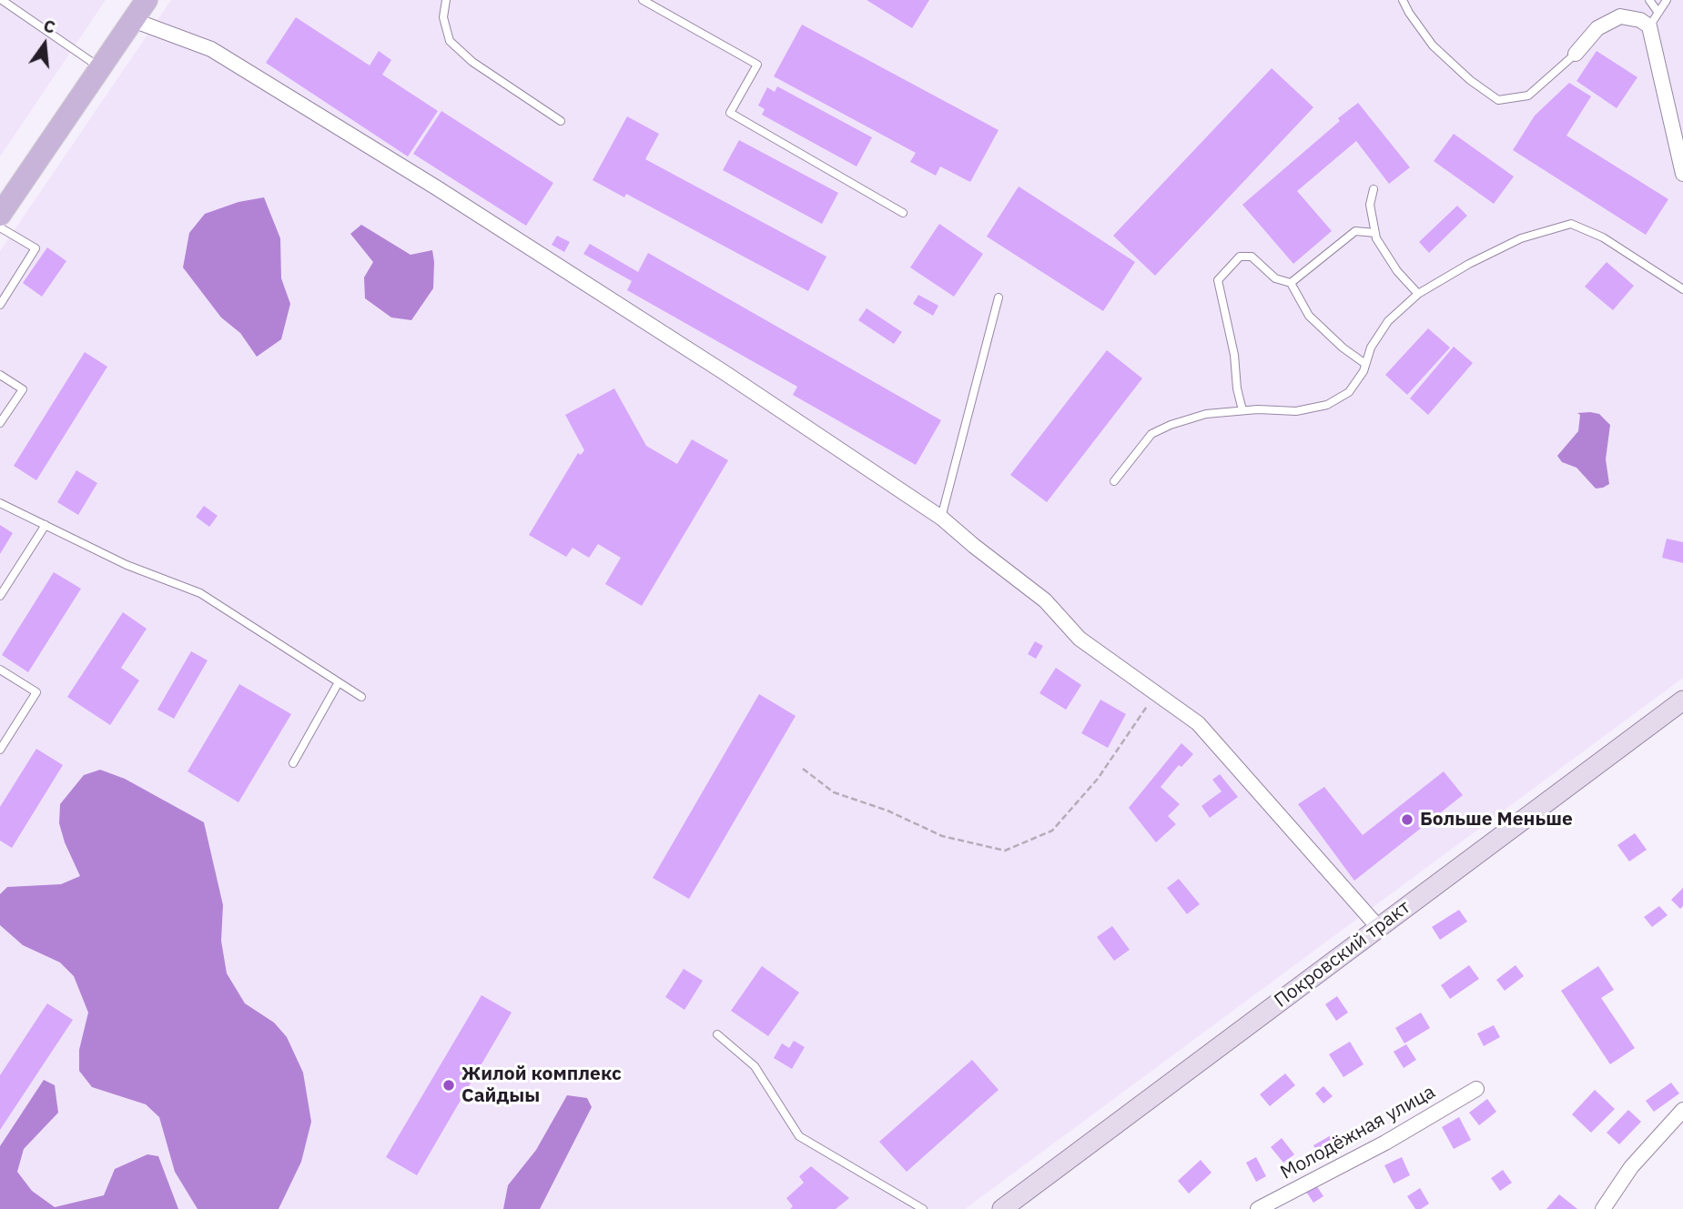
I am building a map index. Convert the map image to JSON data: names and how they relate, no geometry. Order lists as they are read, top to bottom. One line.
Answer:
{"streets":{"main road":["Покровский тракт"],"street":["Молодёжная улица"]},"places":["Больше Меньше","Жилой комплекс Сайдыы"],"north":"top"}
